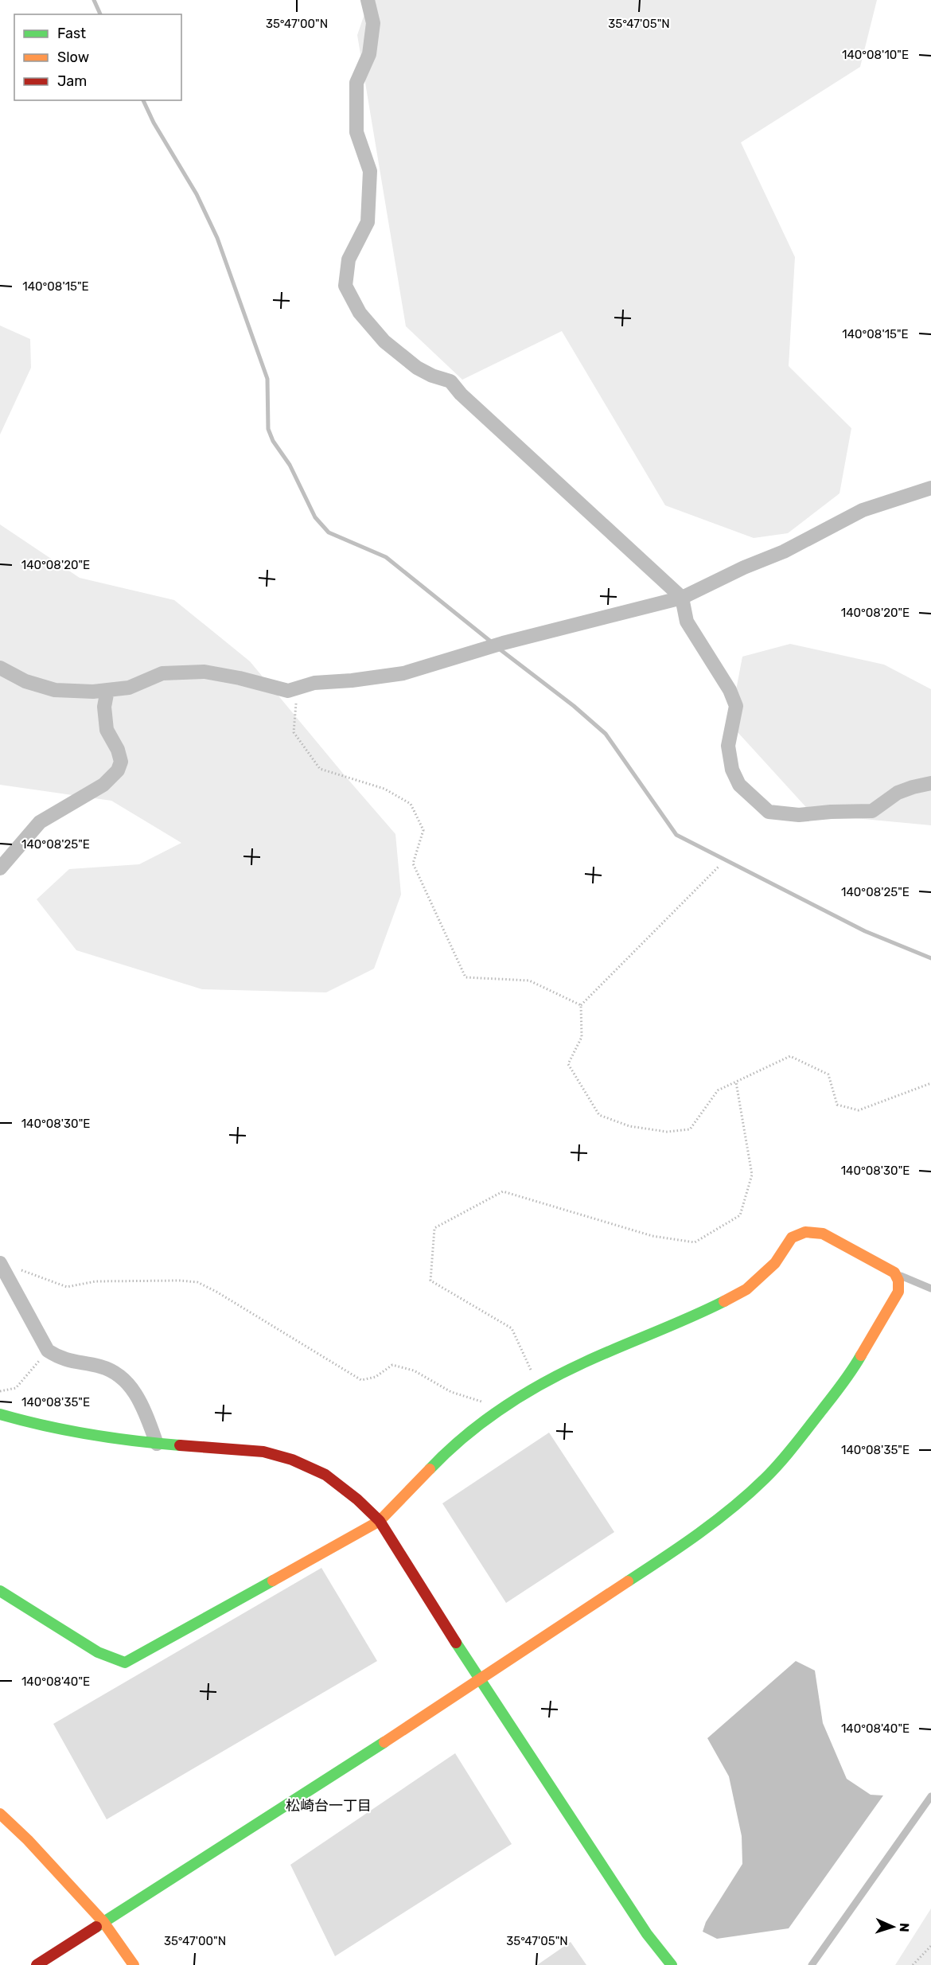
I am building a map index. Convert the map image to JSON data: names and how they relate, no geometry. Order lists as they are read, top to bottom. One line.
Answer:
{"districts":["松崎台一丁目"],"legend":["Fast","Slow","Jam"],"north":"right","coordinates":["35°47'00\"N","35°47'05\"N","140°08'10\"E","140°08'15\"E","140°08'20\"E","140°08'25\"E","140°08'30\"E","140°08'35\"E","140°08'40\"E"]}
